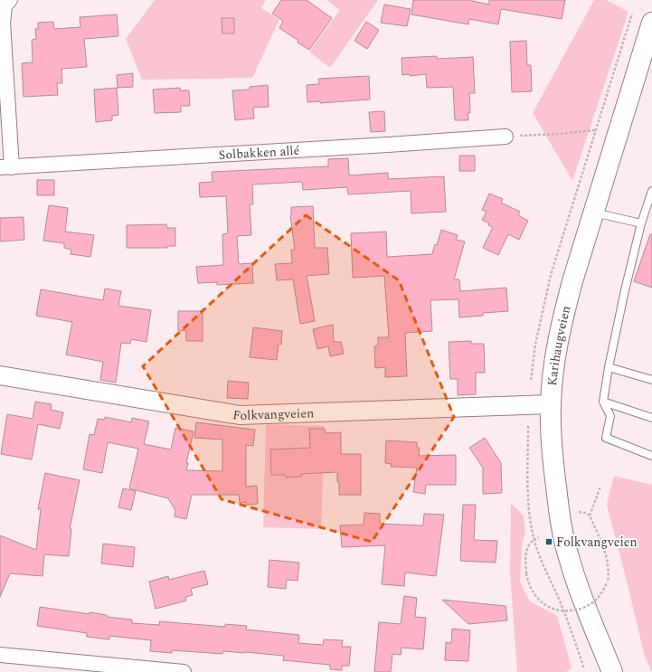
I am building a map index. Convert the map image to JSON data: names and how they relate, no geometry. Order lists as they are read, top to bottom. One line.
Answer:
{"streets":{"main road":["Karihaugveien"],"street":["Solbakken allé","Folkvangveien"]},"crossings":[["Karihaugveien","Folkvangveien"]],"places":{"transit":["Folkvangveien"]}}
